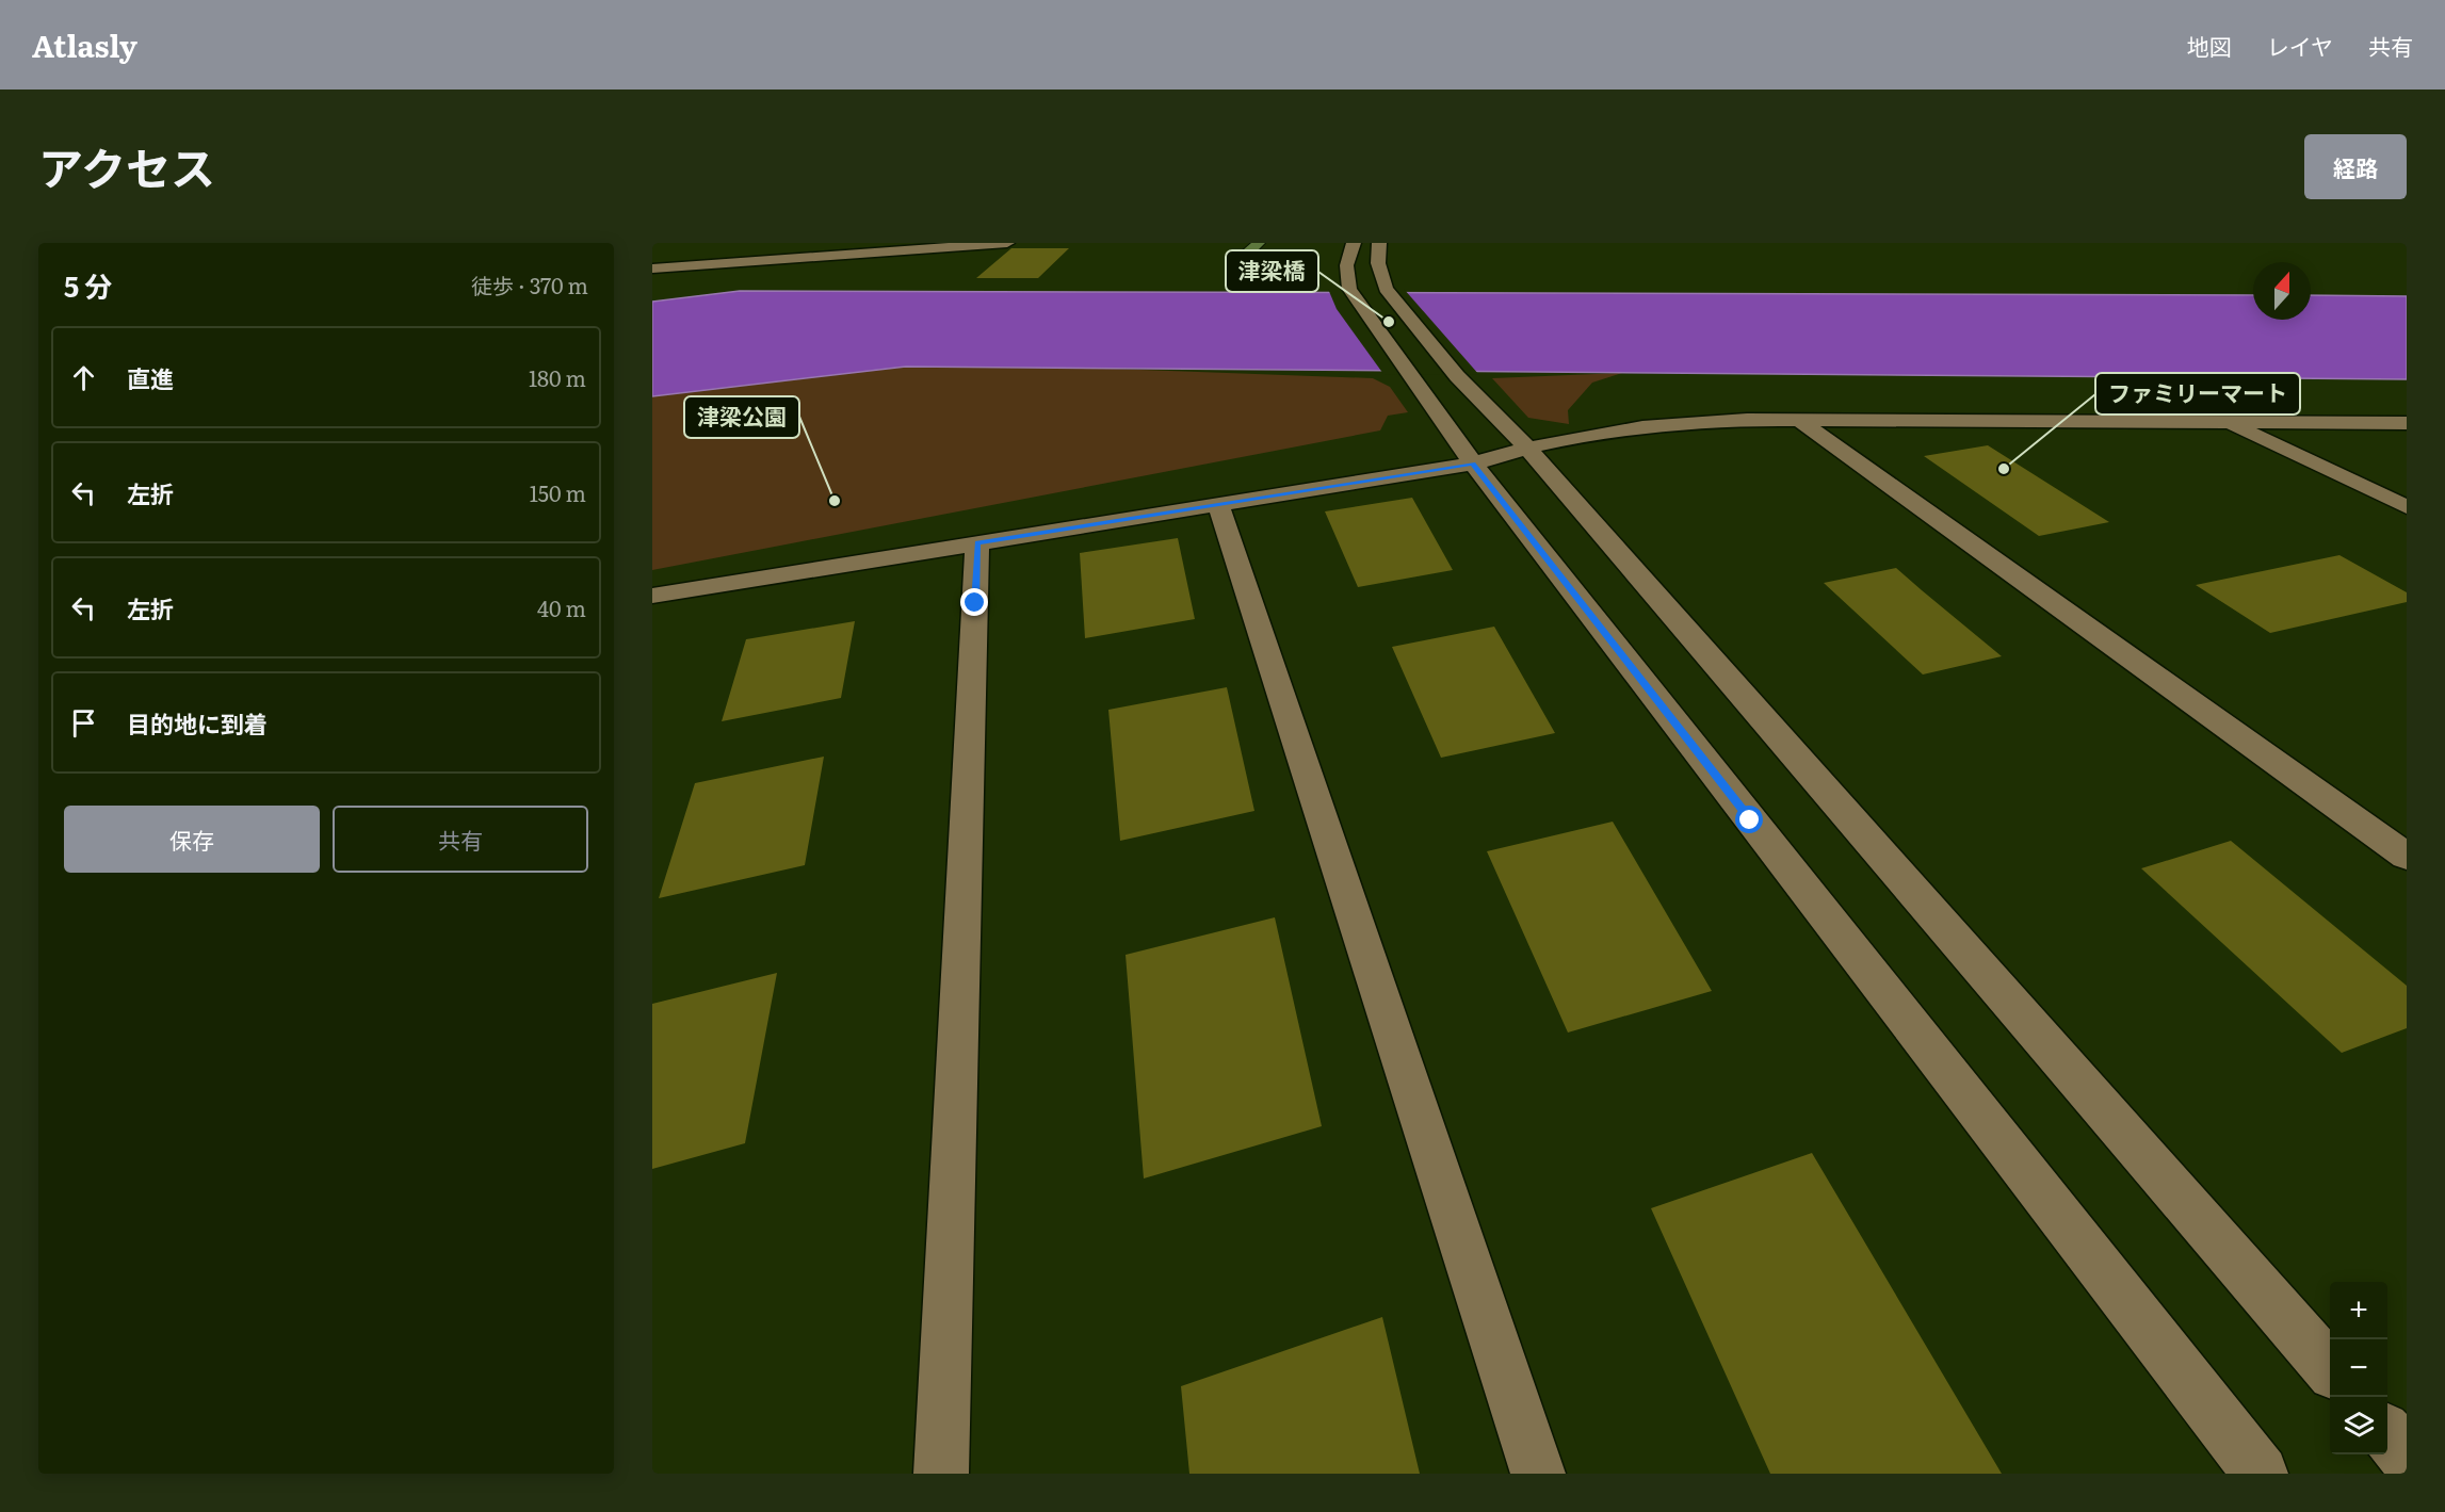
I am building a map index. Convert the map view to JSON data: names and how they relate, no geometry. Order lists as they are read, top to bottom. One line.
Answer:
{"places":["津梁橋","ファミリーマート","津梁公園"],"north":"top","page":{"header":"Atlasly","nav":["地図","レイヤ","共有"],"title":"アクセス","buttons":["経路",["保存","共有"]],"heading":["5 分","徒歩 · 370 m"],"list":[["直進","180 m"],["左折","150 m"],["左折","40 m"],"目的地に到着"],"map_buttons":["+","−"]}}
